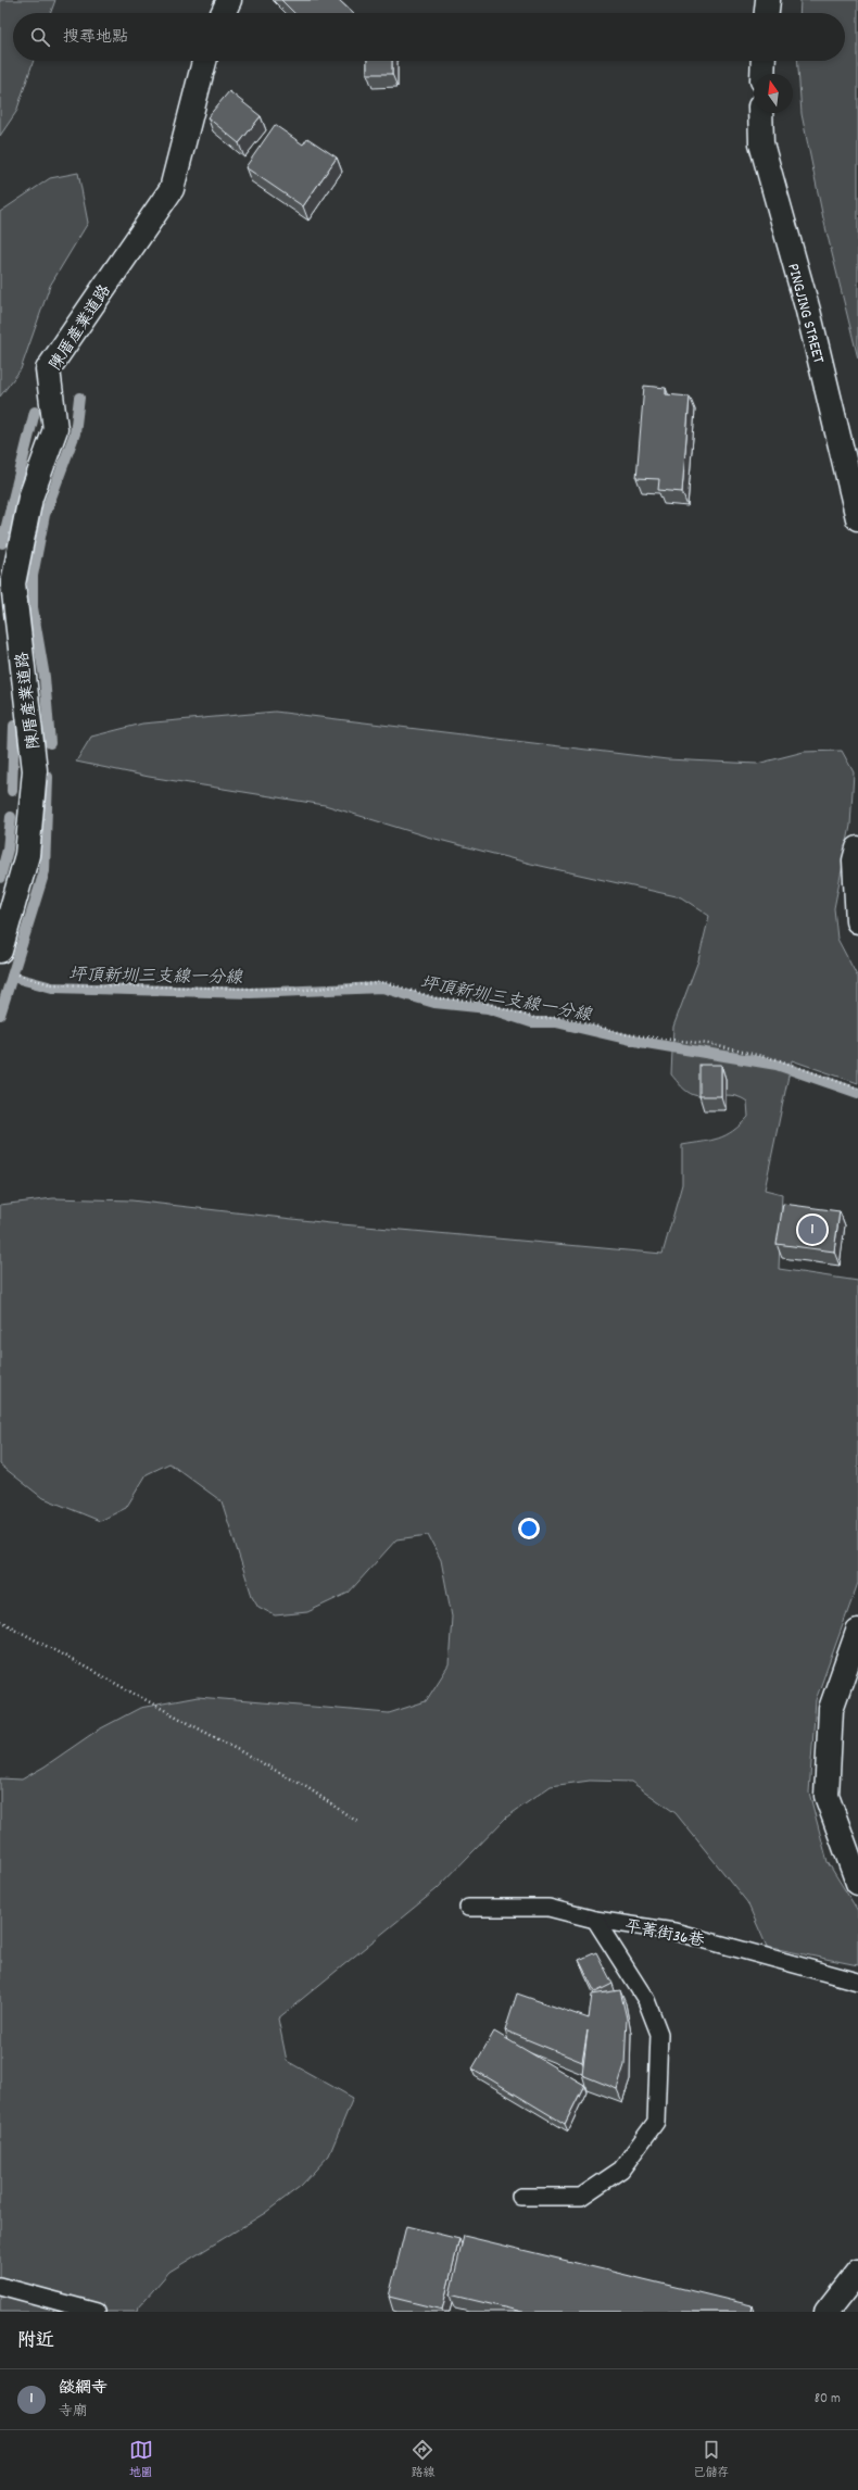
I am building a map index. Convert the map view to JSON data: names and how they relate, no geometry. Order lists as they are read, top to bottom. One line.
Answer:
{"streets":{"street":["PINGJING STREET","陳厝產業道路"],"lane":["平菁街36巷"]},"water":["坪頂新圳三支線一分線"],"north":"top","page":{"search":"搜尋地點","pins":"1","heading":"附近","list":[{"mark":"1","name":"燄網寺","note":"寺廟","value":"80 m"}],"nav":["地圖","路線","已儲存"]}}
